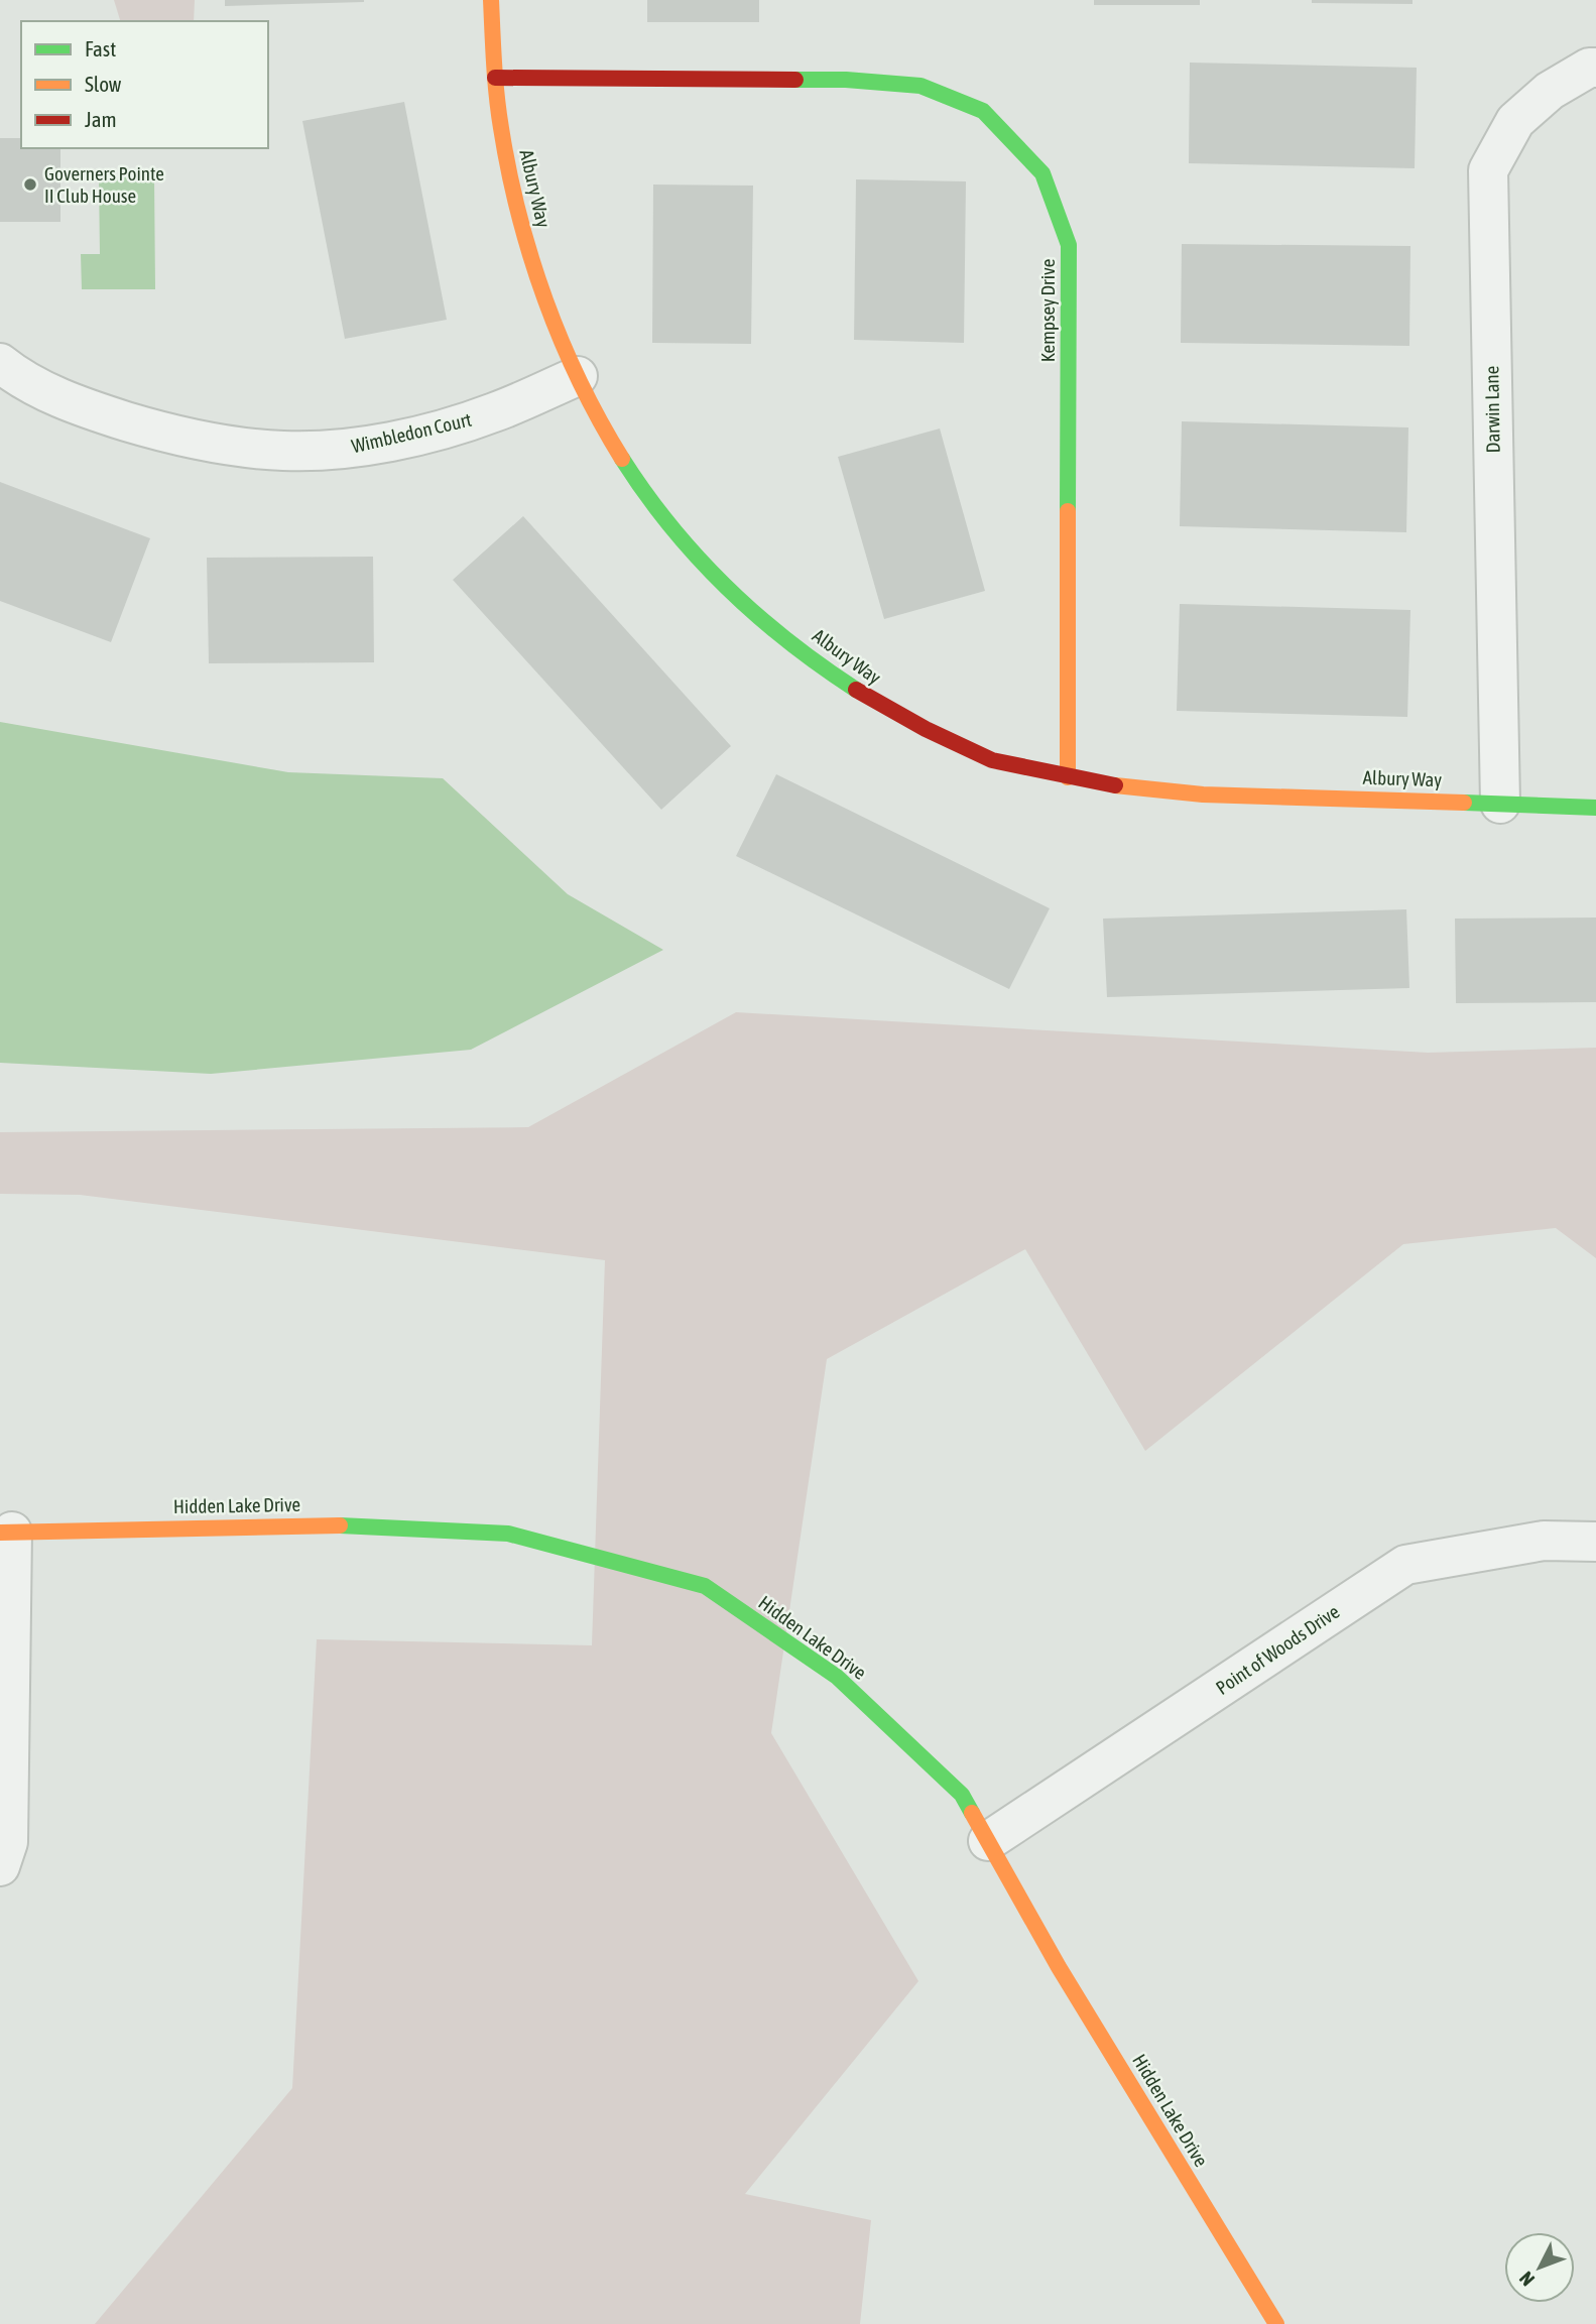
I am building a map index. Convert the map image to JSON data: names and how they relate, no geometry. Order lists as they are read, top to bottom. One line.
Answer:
{"streets":{"street":["Albury Way","Kempsey Drive","Darwin Lane","Wimbledon Court","Hidden Lake Drive","Point of Woods Drive"]},"crossings":[["Albury Way","Kempsey Drive"],["Albury Way","Darwin Lane"],["Albury Way","Wimbledon Court"],["Hidden Lake Drive","Point of Woods Drive"]],"places":["Governers Pointe II Club House"],"legend":["Fast","Slow","Jam"],"north":"bottom left"}
